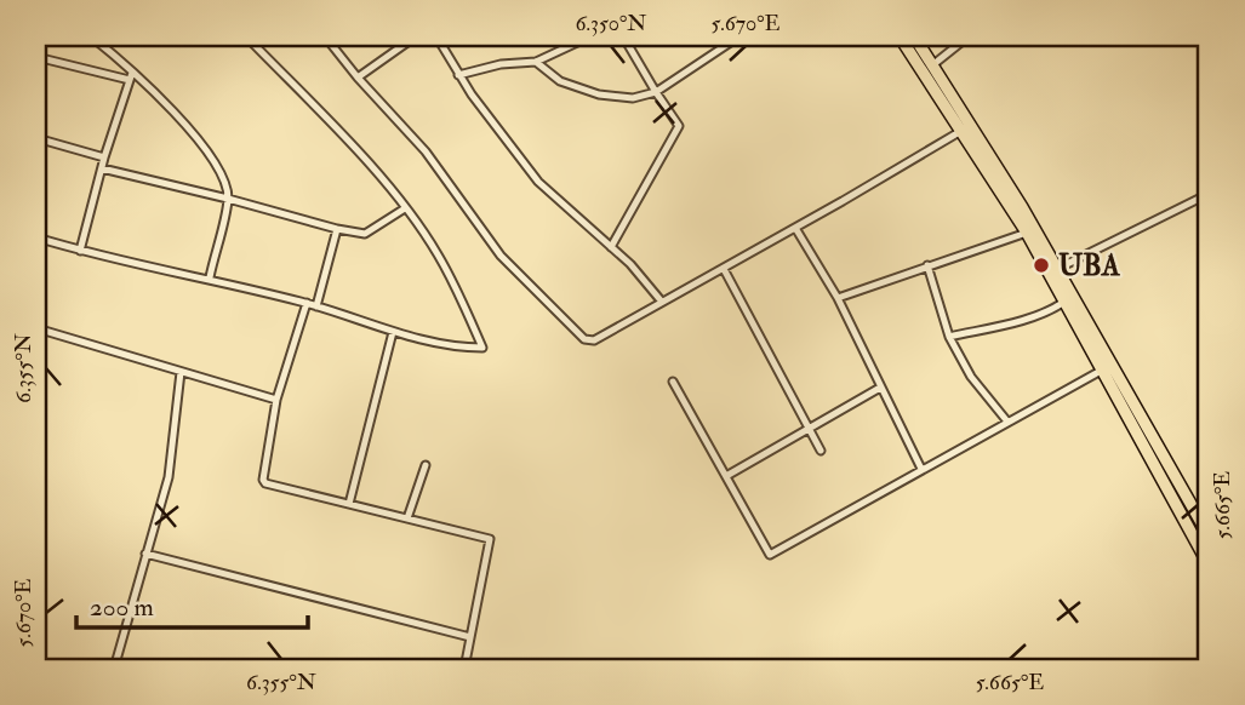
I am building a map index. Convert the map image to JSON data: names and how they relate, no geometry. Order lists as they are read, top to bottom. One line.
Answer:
{"places":["UBA"],"scale_bar":"200 m","coordinates":["6.350°N","5.670°E","6.355°N","5.665°E"]}
